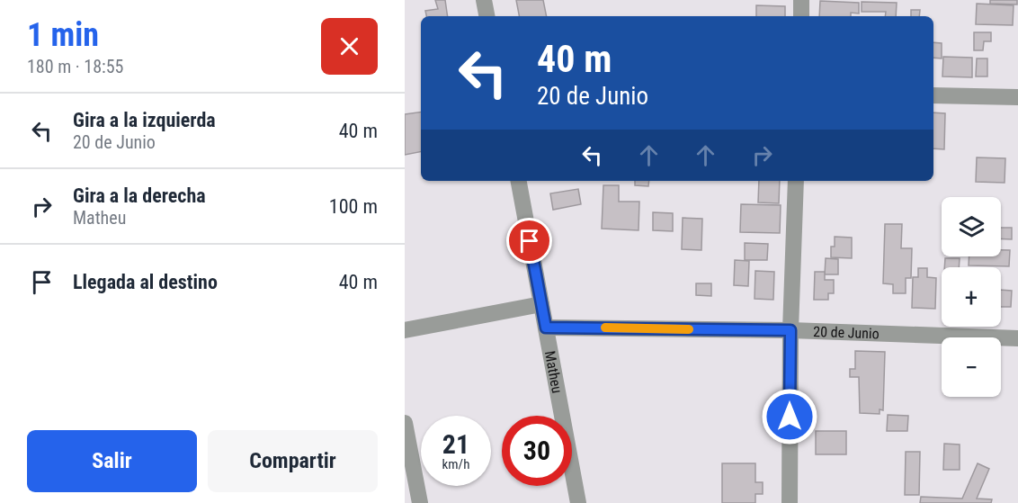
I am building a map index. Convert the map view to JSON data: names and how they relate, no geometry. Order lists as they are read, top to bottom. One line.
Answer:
{"streets":{"street":["20 de Junio","Matheu"]},"crossings":[["20 de Junio","Matheu"]],"page":{"heading":["1 min","180 m · 18:55"],"turn":["40 m","20 de Junio"],"list":[{"name":"Gira a la izquierda","note":"20 de Junio","value":"40 m"},{"name":"Gira a la derecha","note":"Matheu","value":"100 m"},{"name":"Llegada al destino","value":"40 m"}],"map_buttons":["+","−"],"speed":"21 km/h","limit":"30","buttons":["Salir","Compartir"]}}
